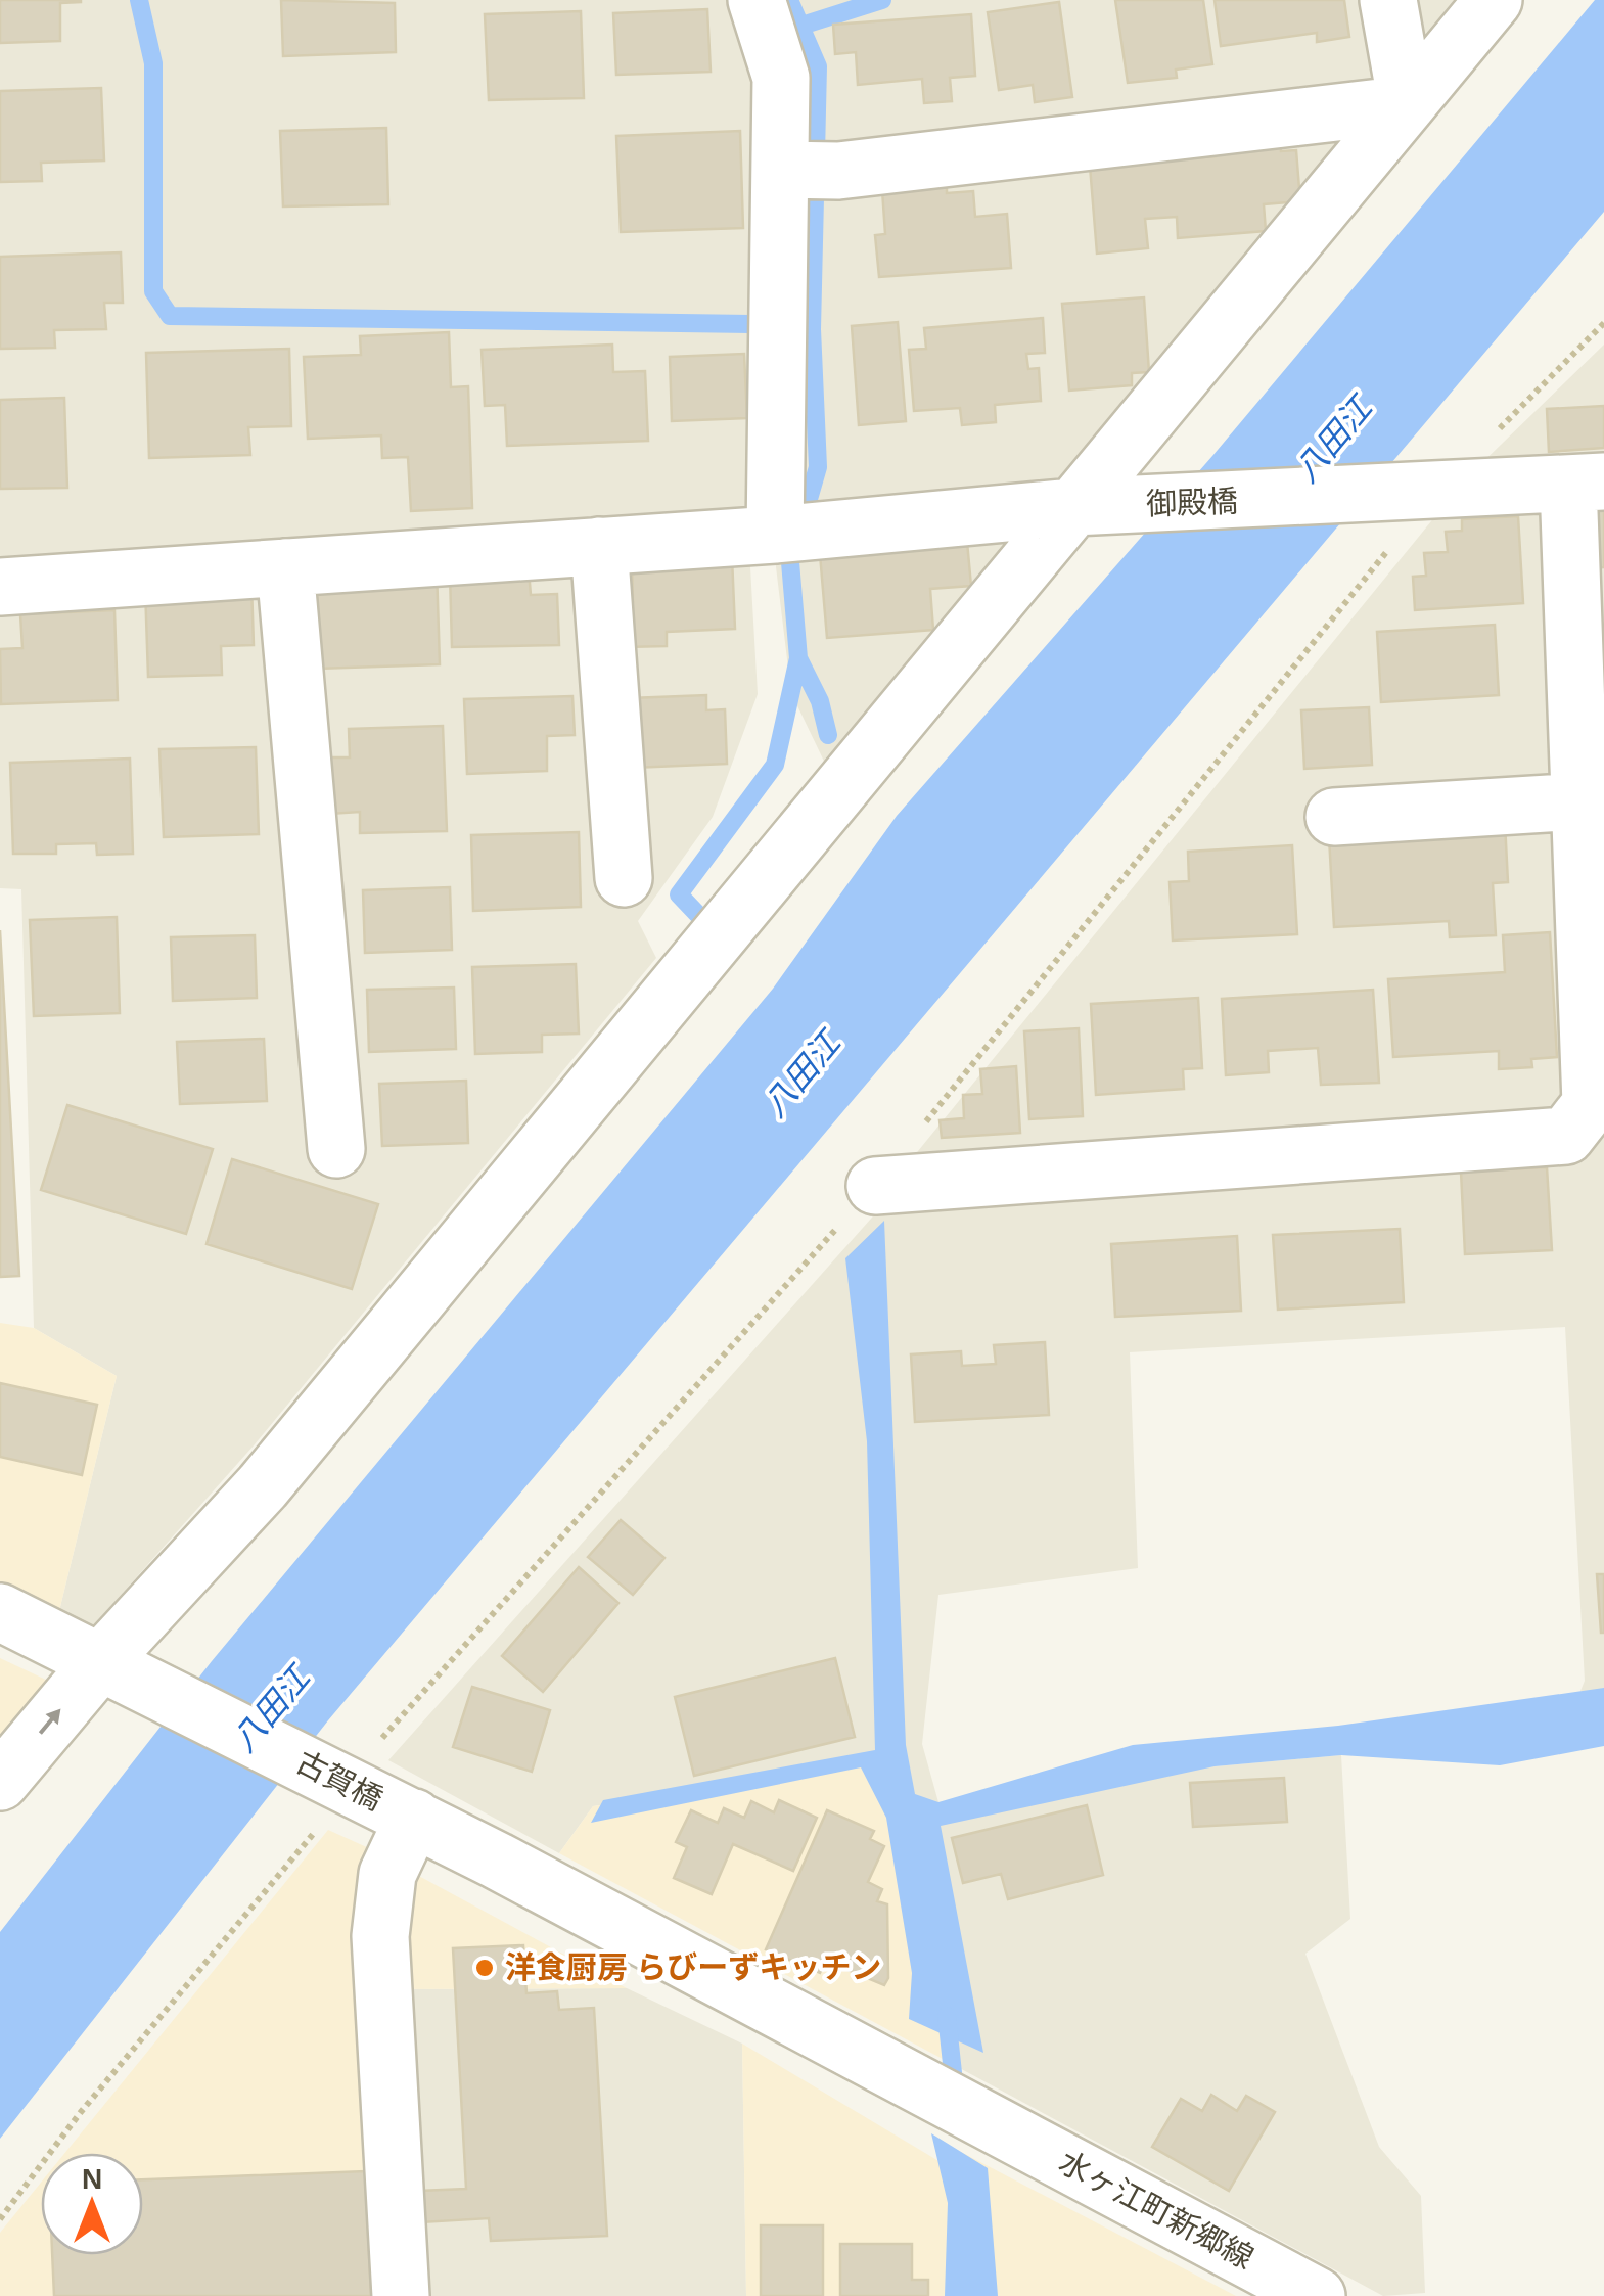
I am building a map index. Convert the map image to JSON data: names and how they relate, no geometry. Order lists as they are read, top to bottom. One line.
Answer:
{"streets":{"street":["御殿橋","古賀橋","水ヶ江町新郷線"]},"crossings":[["古賀橋","水ヶ江町新郷線"]],"water":["八田江"],"places":["洋食厨房 らびーずキッチン"],"north":"top"}
